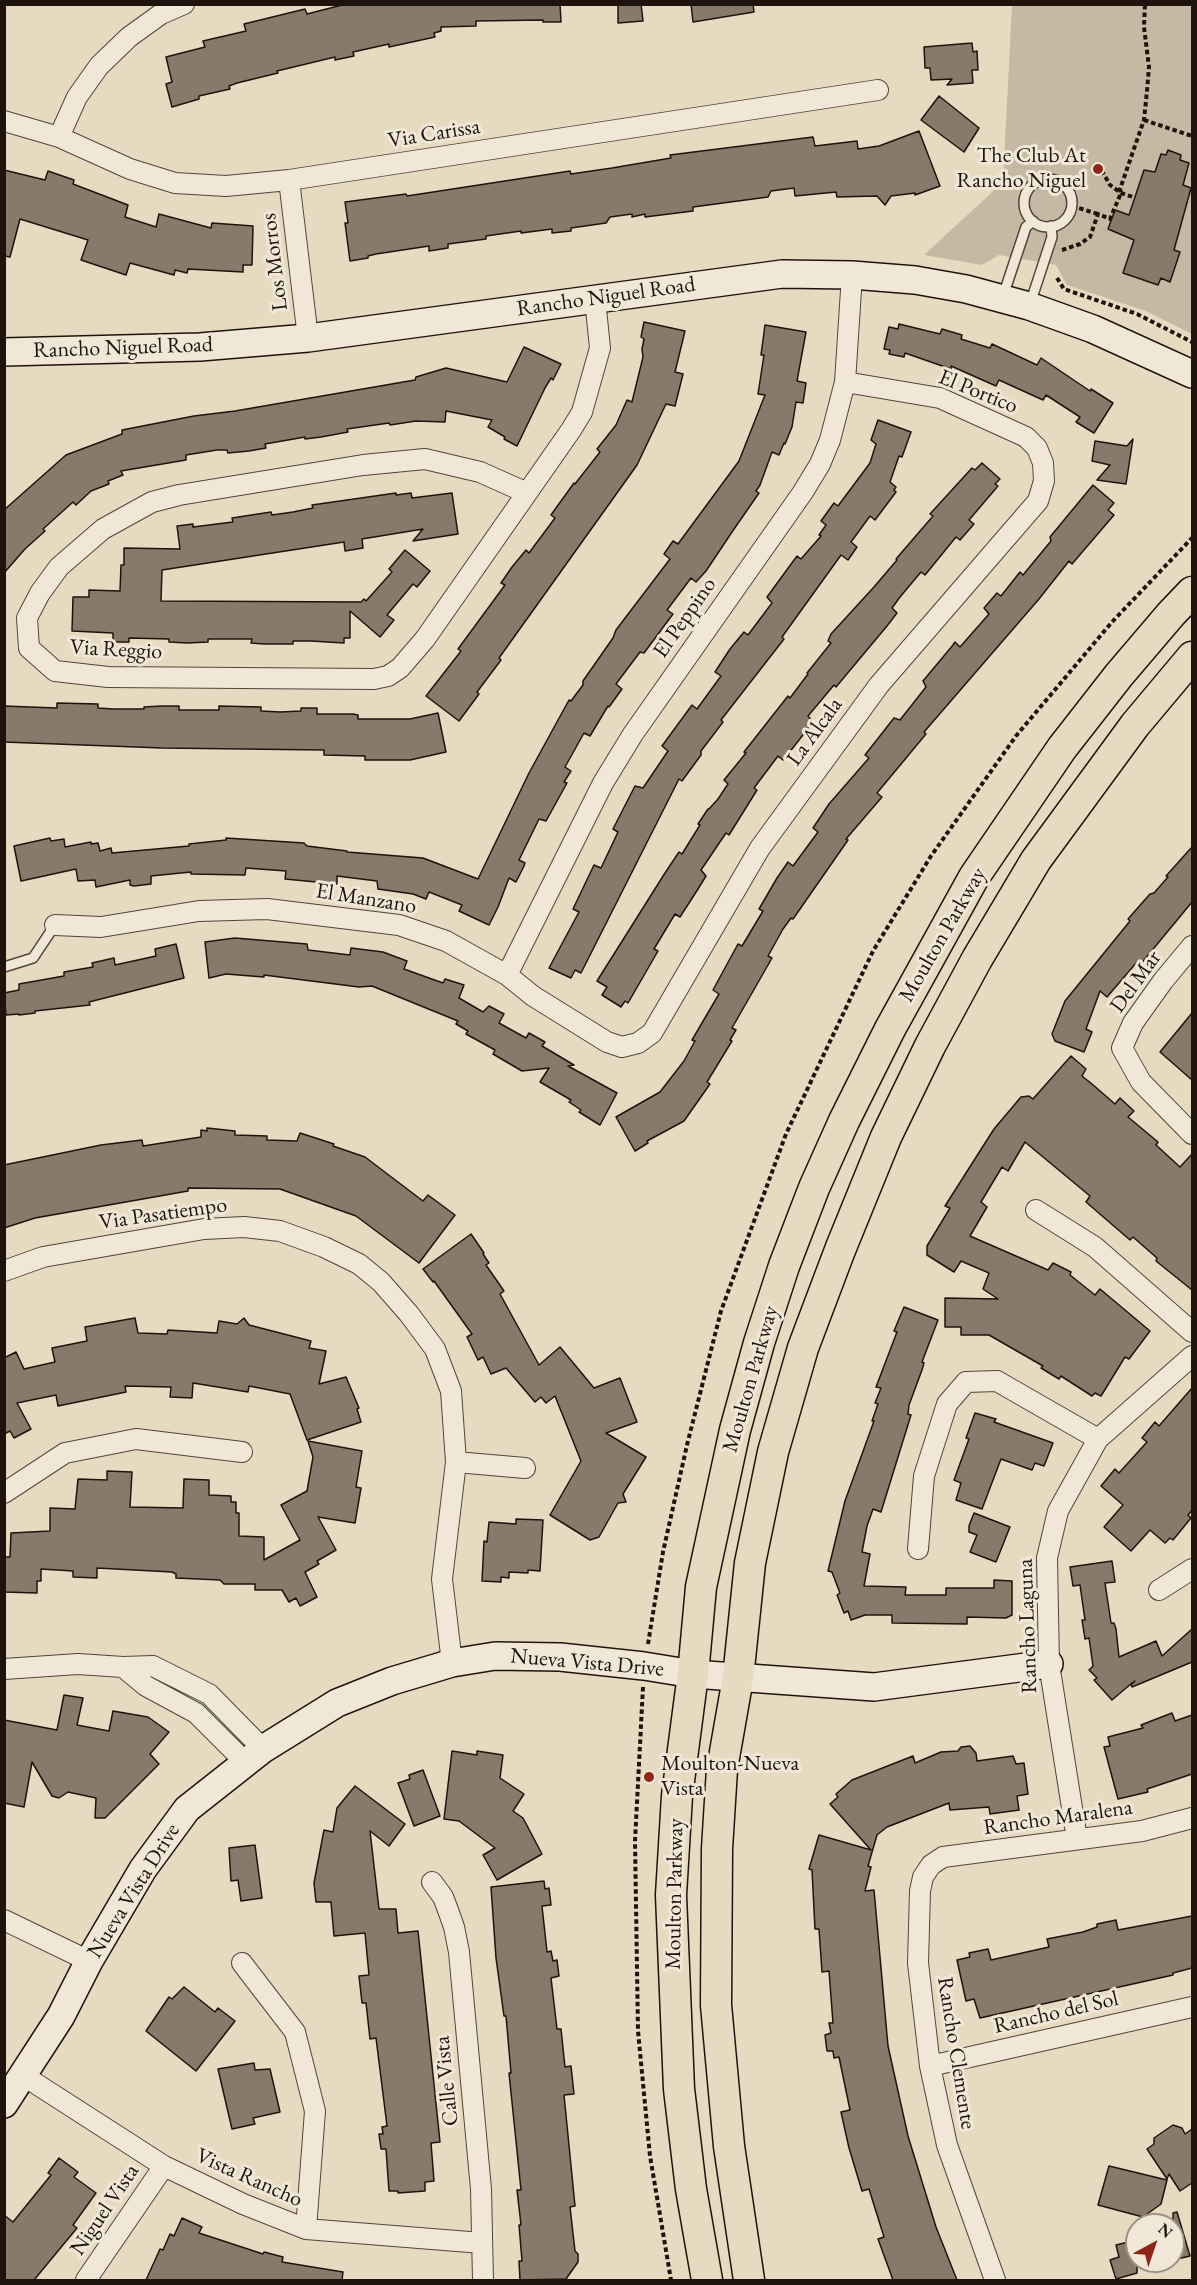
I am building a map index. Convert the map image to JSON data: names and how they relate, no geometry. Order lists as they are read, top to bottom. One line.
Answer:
{"streets":{"main road":["Moulton Parkway"],"street":["Via Carissa","Los Morros","Rancho Niguel Road","El Portico","El Peppino","Via Reggio","La Alcala","El Manzano","Del Mar","Via Pasatiempo","Rancho Laguna","Nueva Vista Drive","Rancho Maralena","Rancho del Sol","Rancho Clemente","Calle Vista","Vista Rancho","Niguel Vista"]},"crossings":[["Via Carissa","Los Morros"],["Los Morros","Rancho Niguel Road"],["Rancho Niguel Road","El Peppino"],["Rancho Niguel Road","Via Reggio"],["El Portico","El Peppino"],["El Portico","La Alcala"],["El Peppino","El Manzano"],["La Alcala","El Manzano"],["Moulton Parkway","Nueva Vista Drive"],["Via Pasatiempo","Nueva Vista Drive"],["Rancho Laguna","Nueva Vista Drive"],["Rancho Laguna","Rancho Maralena"],["Nueva Vista Drive","Vista Rancho"],["Rancho Maralena","Rancho Clemente"],["Rancho del Sol","Rancho Clemente"],["Calle Vista","Vista Rancho"],["Vista Rancho","Niguel Vista"]],"places":["The Club At Rancho Niguel","Moulton-Nueva Vista"],"north":"top right"}
